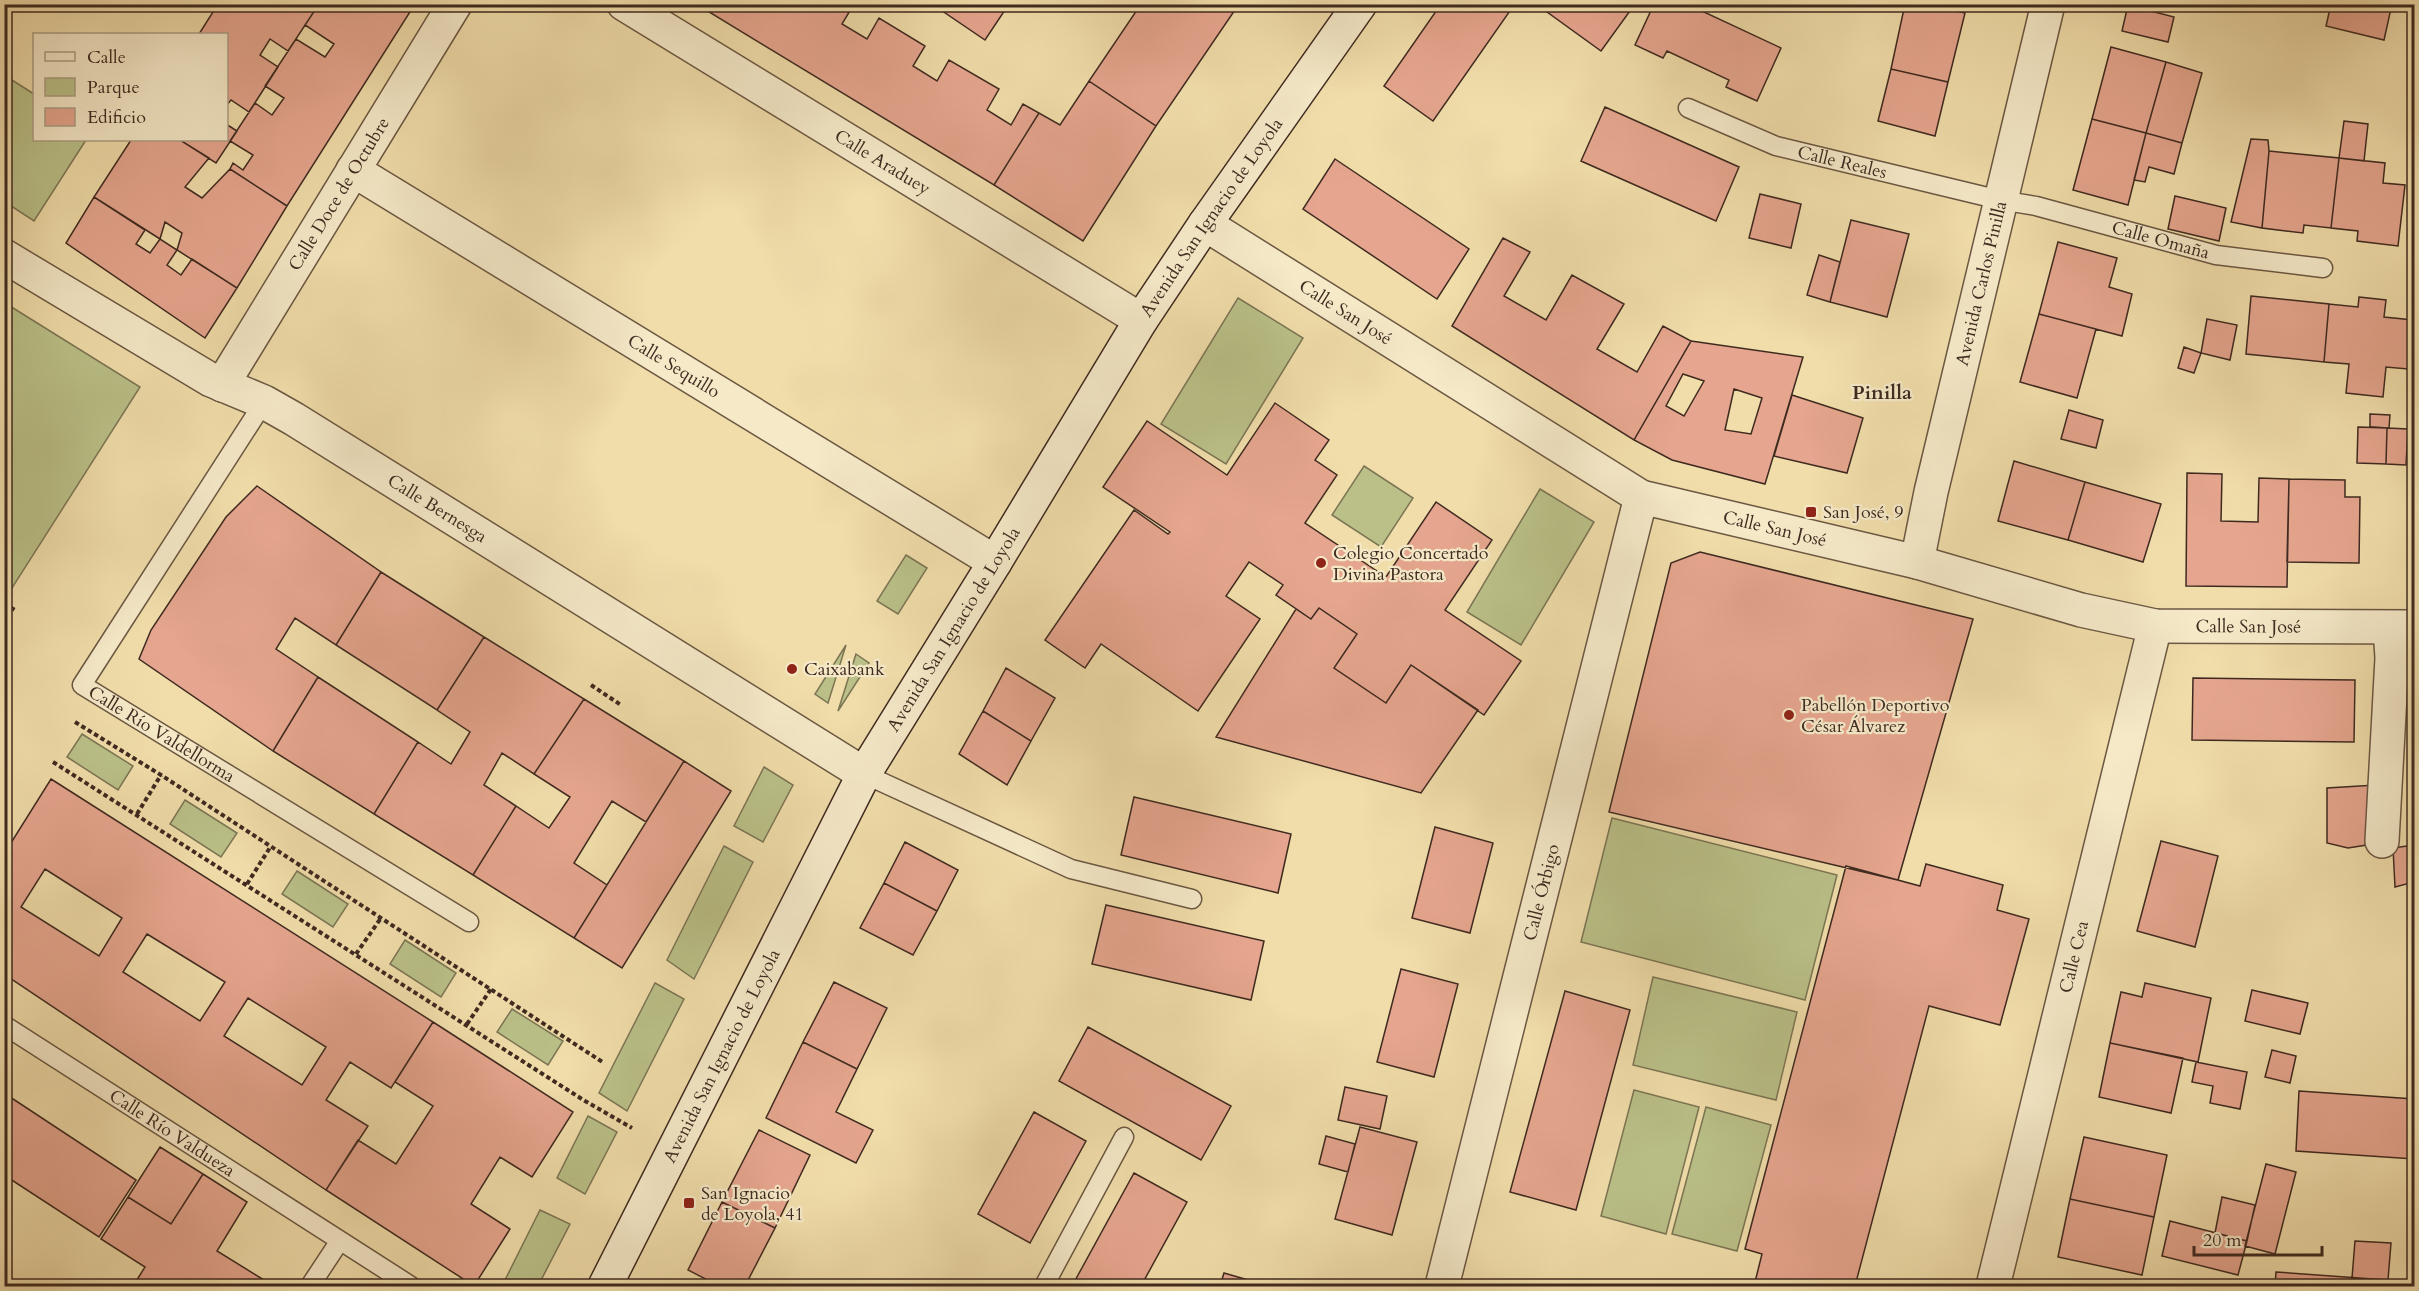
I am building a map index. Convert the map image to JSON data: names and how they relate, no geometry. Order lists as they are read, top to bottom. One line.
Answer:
{"streets":{"street":["Calle Araduey","Calle Doce de Octubre","Avenida San Ignacio de Loyola","Avenida Carlos Pinilla","Calle San José","Calle Sequillo","Calle Bernesga","Calle Órbigo","Calle Cea"],"lane":["Calle Reales","Calle Omaña","Calle Río Valdellorma","Calle Río Valdueza"]},"crossings":[["Calle Araduey","Avenida San Ignacio de Loyola"],["Calle Reales","Calle Omaña"],["Calle Reales","Avenida Carlos Pinilla"],["Calle Doce de Octubre","Calle Sequillo"],["Calle Doce de Octubre","Calle Bernesga"],["Avenida San Ignacio de Loyola","Calle San José"],["Avenida San Ignacio de Loyola","Calle Sequillo"],["Avenida San Ignacio de Loyola","Calle Bernesga"],["Calle Omaña","Avenida Carlos Pinilla"],["Avenida Carlos Pinilla","Calle San José"],["Calle San José","Calle Órbigo"],["Calle San José","Calle Cea"],["Calle Bernesga","Calle Río Valdellorma"]],"districts":["Pinilla"],"places":{"transit":["San José, 9","San Ignacio de Loyola, 41"],"other":["Colegio Concertado Divina Pastora","Caixabank","Pabellón Deportivo César Álvarez"]},"legend":["Calle","Parque","Edificio"],"scale_bar":"20 m"}
